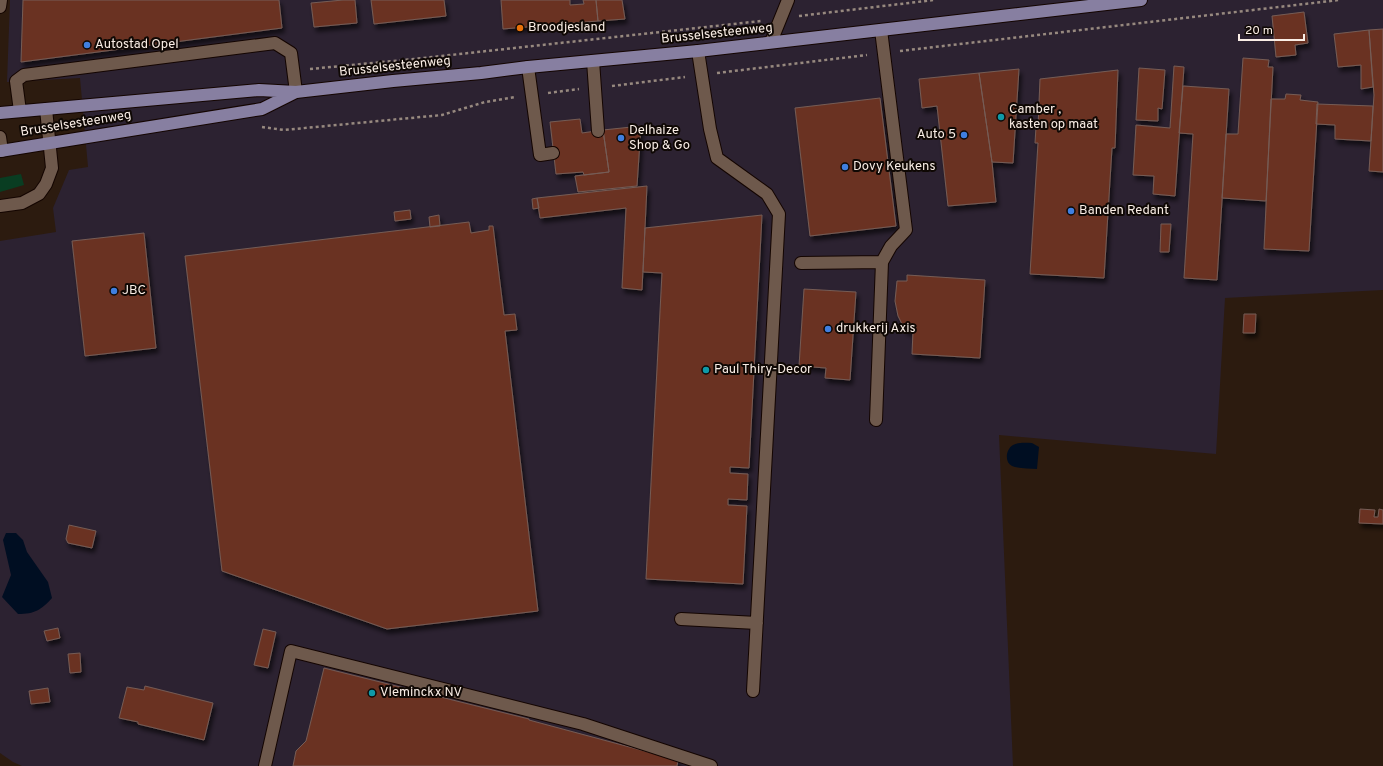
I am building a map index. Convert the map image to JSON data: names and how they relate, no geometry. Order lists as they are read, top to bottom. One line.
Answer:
{"streets":{"main road":["Brusselsesteenweg"]},"places":["Broodjesland","Autostad Opel","Camber , kasten op maat","Auto 5","Delhaize Shop & Go","Dovy Keukens","Banden Redant","JBC","drukkerij Axis","Paul Thiry-Decor","Vleminckx NV"],"scale_bar":"20 m"}
